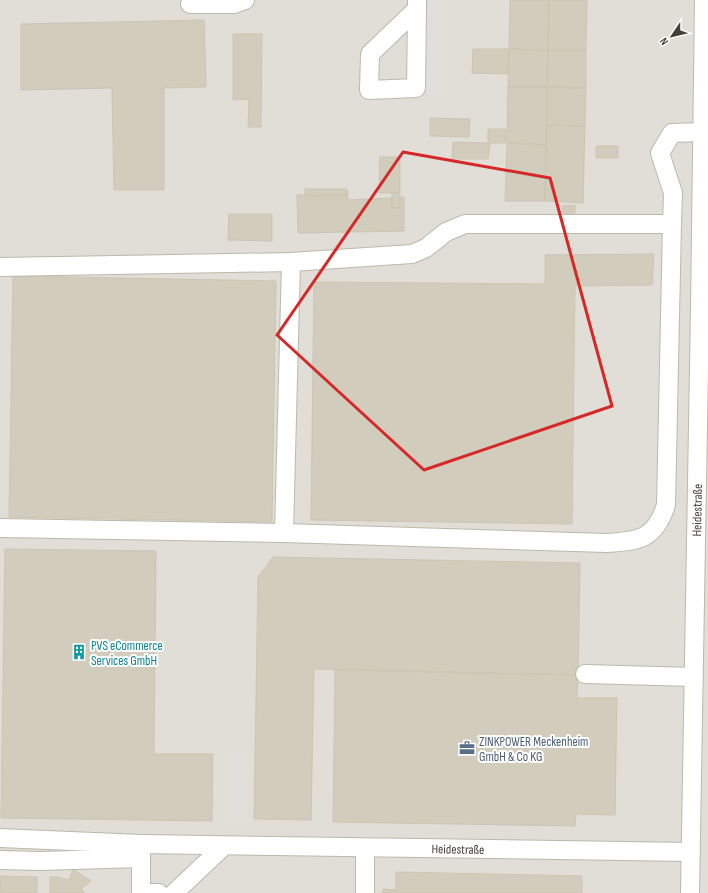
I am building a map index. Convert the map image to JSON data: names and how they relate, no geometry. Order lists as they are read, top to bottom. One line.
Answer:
{"streets":{"street":["Heidestraße"]},"places":{"building":["PVS eCommerce Services GmbH"],"office":["ZINKPOWER Meckenheim GmbH & Co KG"]},"north":"bottom left"}
